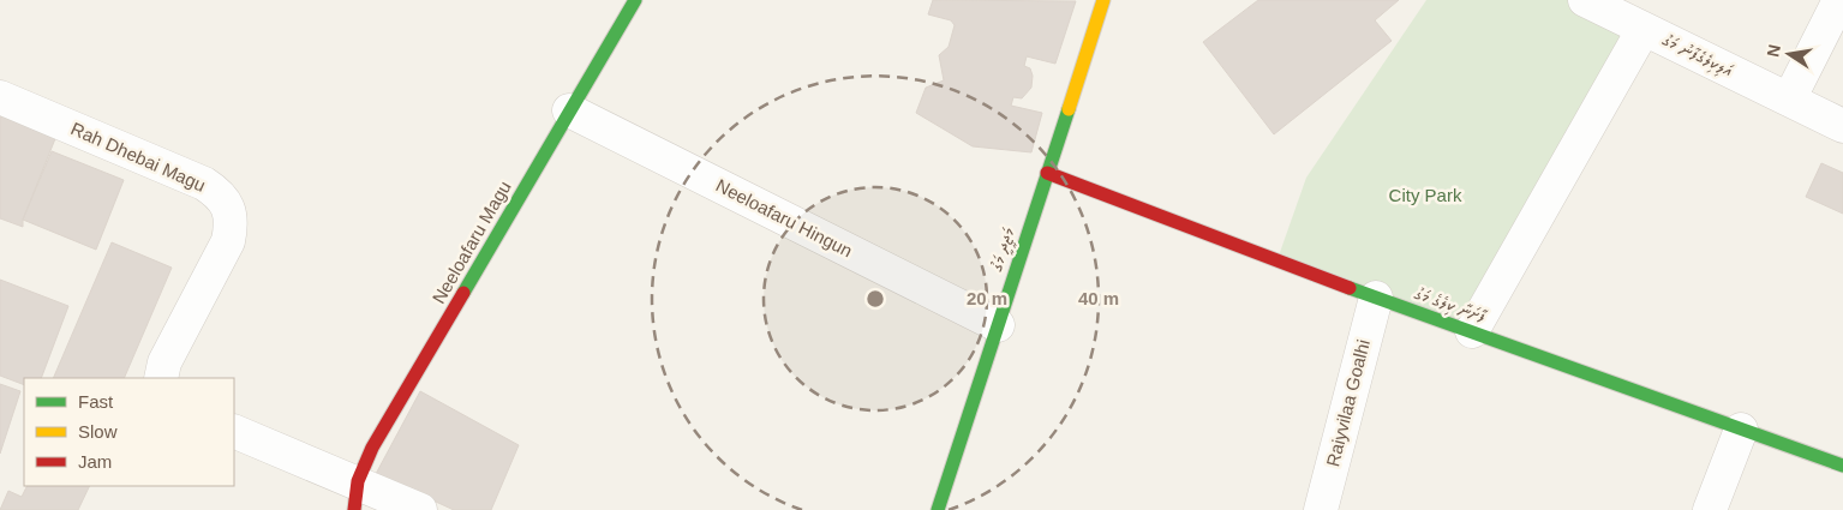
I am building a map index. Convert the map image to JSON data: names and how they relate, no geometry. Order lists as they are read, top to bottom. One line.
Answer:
{"streets":{"street":["އަލިކިލެގެފާނު މަގު","Rah Dhebai Magu","Neeloafaru Hingun","Neeloafaru Magu","މަޖީދީ މަގު","ފާށަނާ ކިލެގެ މަގު","Raiyvilaa Goalhi"]},"crossings":[["Neeloafaru Hingun","Neeloafaru Magu"],["Neeloafaru Hingun","މަޖީދީ މަގު"],["މަޖީދީ މަގު","ފާށަނާ ކިލެގެ މަގު"],["ފާށަނާ ކިލެގެ މަގު","Raiyvilaa Goalhi"]],"parks":["City Park"],"legend":["Fast","Slow","Jam"],"north":"left","rings":["20 m","40 m"]}
